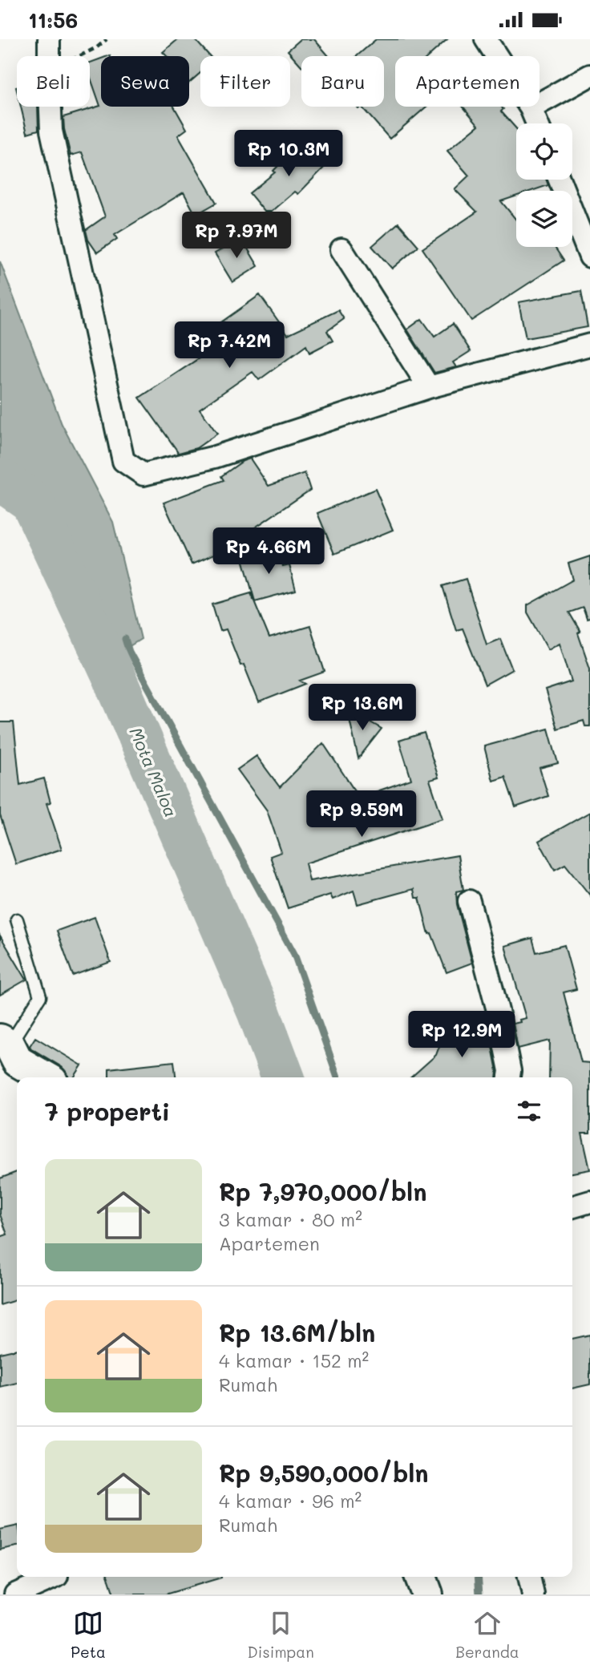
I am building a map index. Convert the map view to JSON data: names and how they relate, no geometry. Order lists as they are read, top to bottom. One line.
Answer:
{"water":["Mota Maloa"],"page":{"status":"11:56","chip":["Beli","Sewa","Filter","Baru","Apartemen"],"price":["Rp 10.3M","Rp 7.97M","Rp 7.42M","Rp 4.66M","Rp 13.6M","Rp 9.59M","Rp 12.9M"],"heading":"7 properti","list":[{"name":"Rp 7,970,000/bln","note":"3 kamar · 80 m² · Apartemen"},{"name":"Rp 13.6M/bln","note":"4 kamar · 152 m² · Rumah"},{"name":"Rp 9,590,000/bln","note":"4 kamar · 96 m² · Rumah"}],"tabs":["Peta","Disimpan","Beranda"]}}
